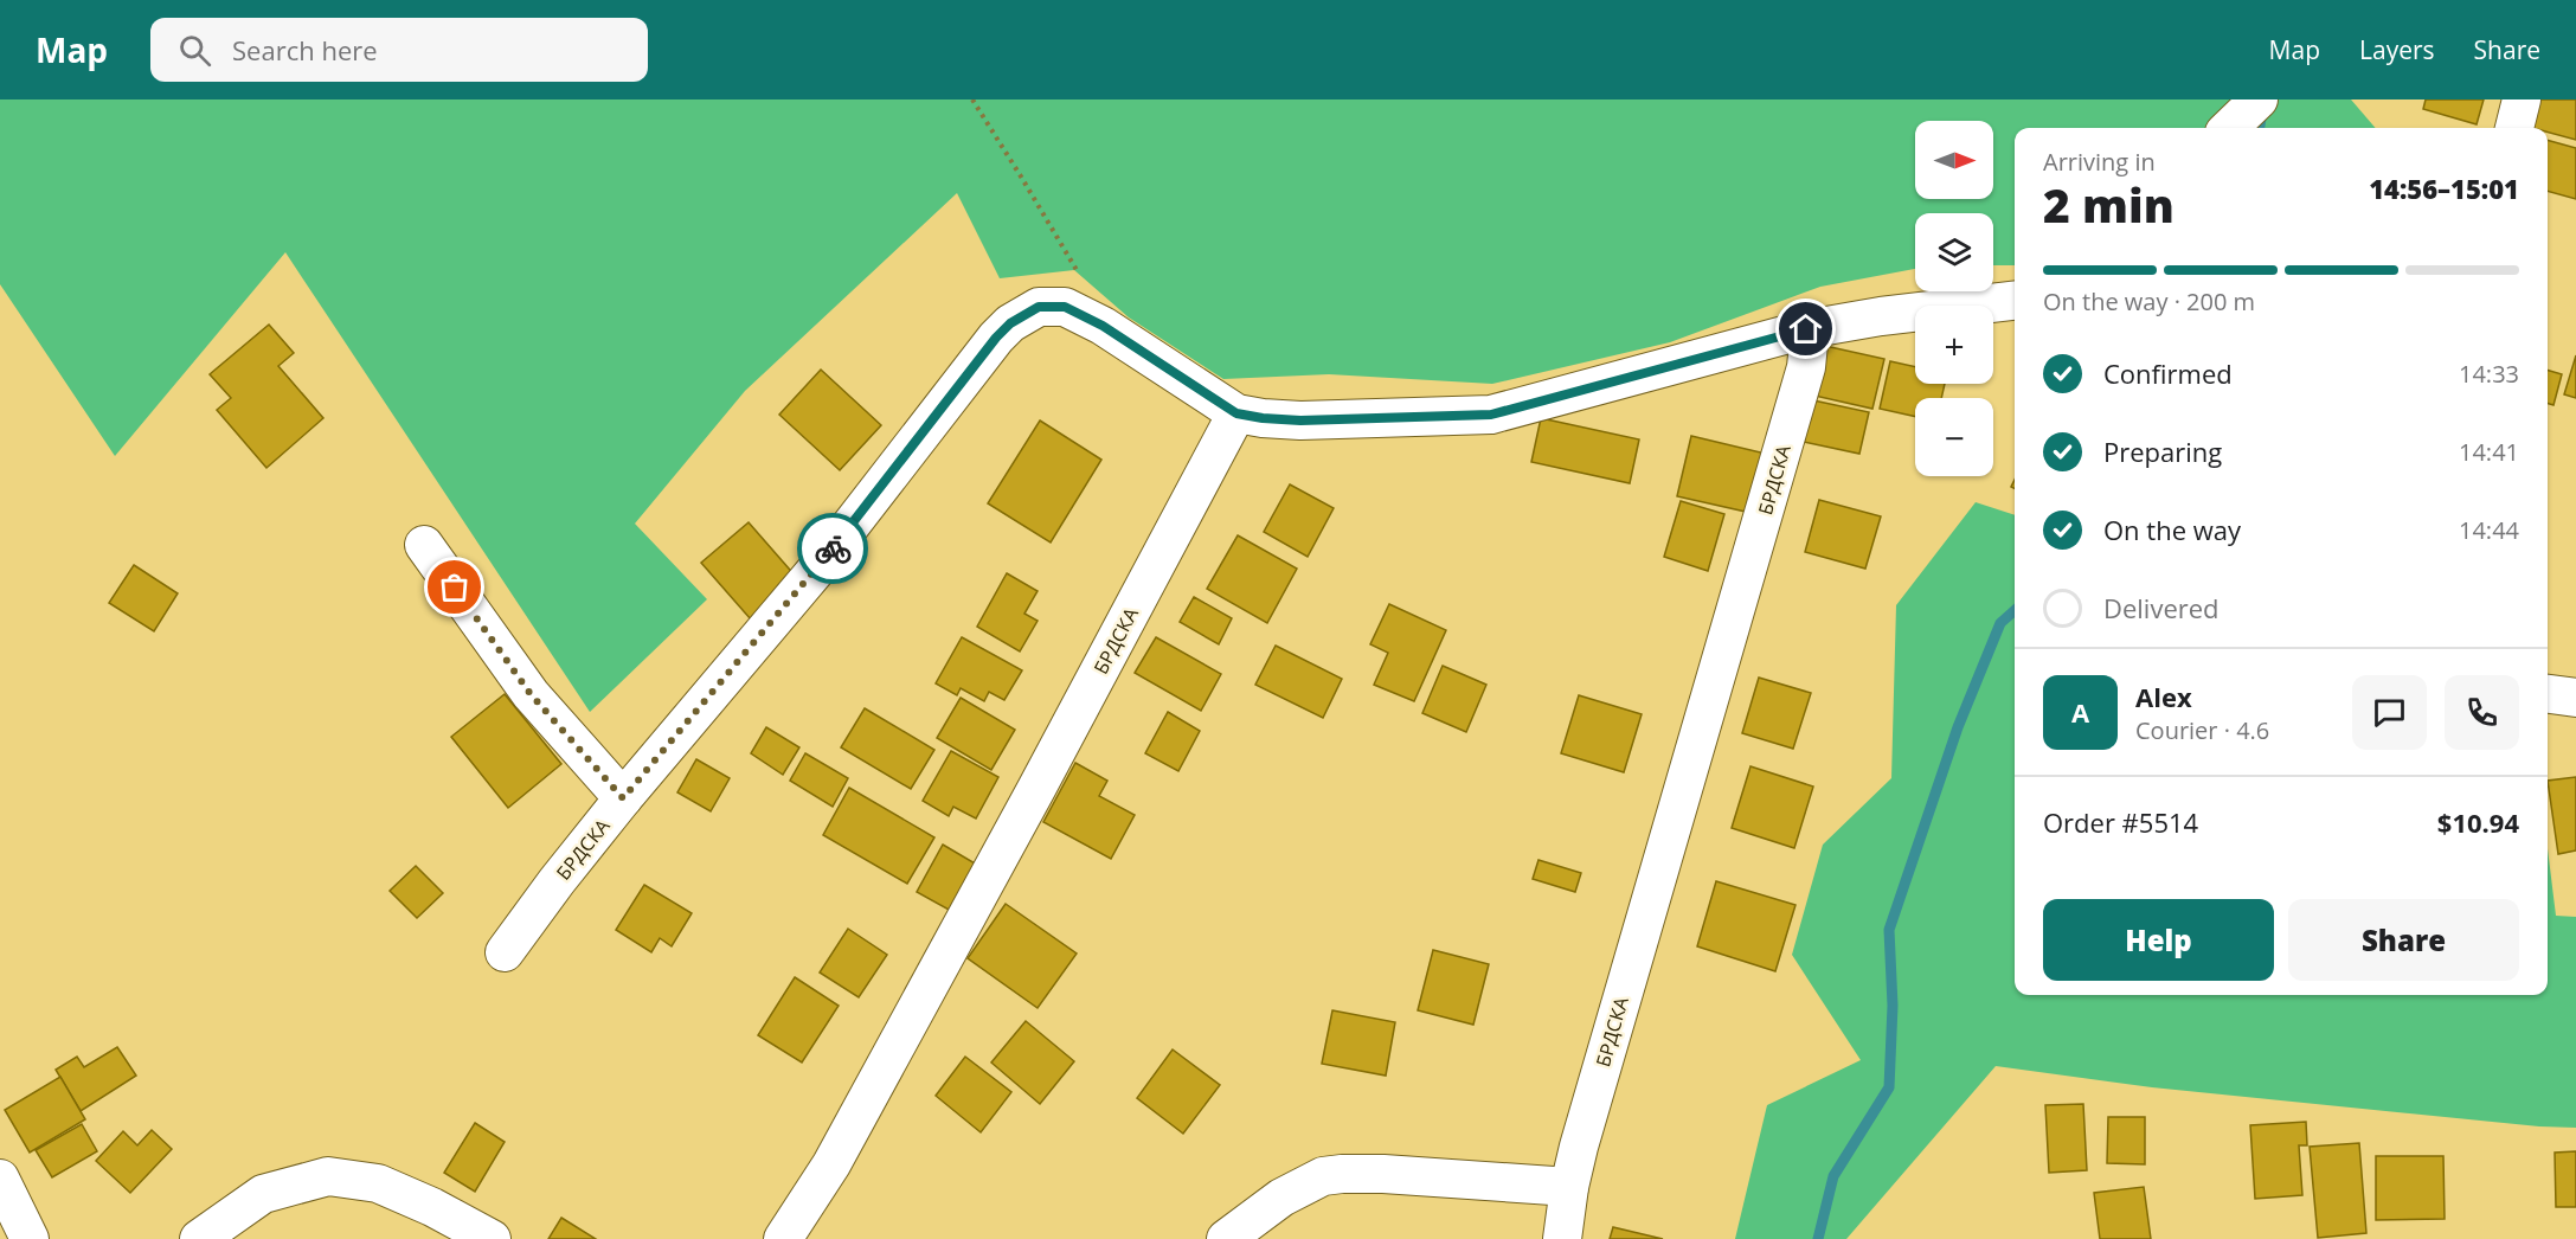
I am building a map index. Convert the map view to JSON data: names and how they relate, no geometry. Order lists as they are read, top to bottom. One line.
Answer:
{"streets":{"street":["БРДСКА"]},"north":"right","page":{"header":"Map","search":"Search here","nav":["Map","Layers","Share"],"map_buttons":["+","−"],"heading":["2 min","Arriving in","14:56–15:01"],"panel":["Alex","Courier · 4.6","Order #5514","$10.94"],"bar":"On the way · 200 m","list":[["Confirmed","14:33"],["Preparing","14:41"],["On the way","14:44"],"Delivered"],"round":"A","buttons":["Help","Share"]}}
